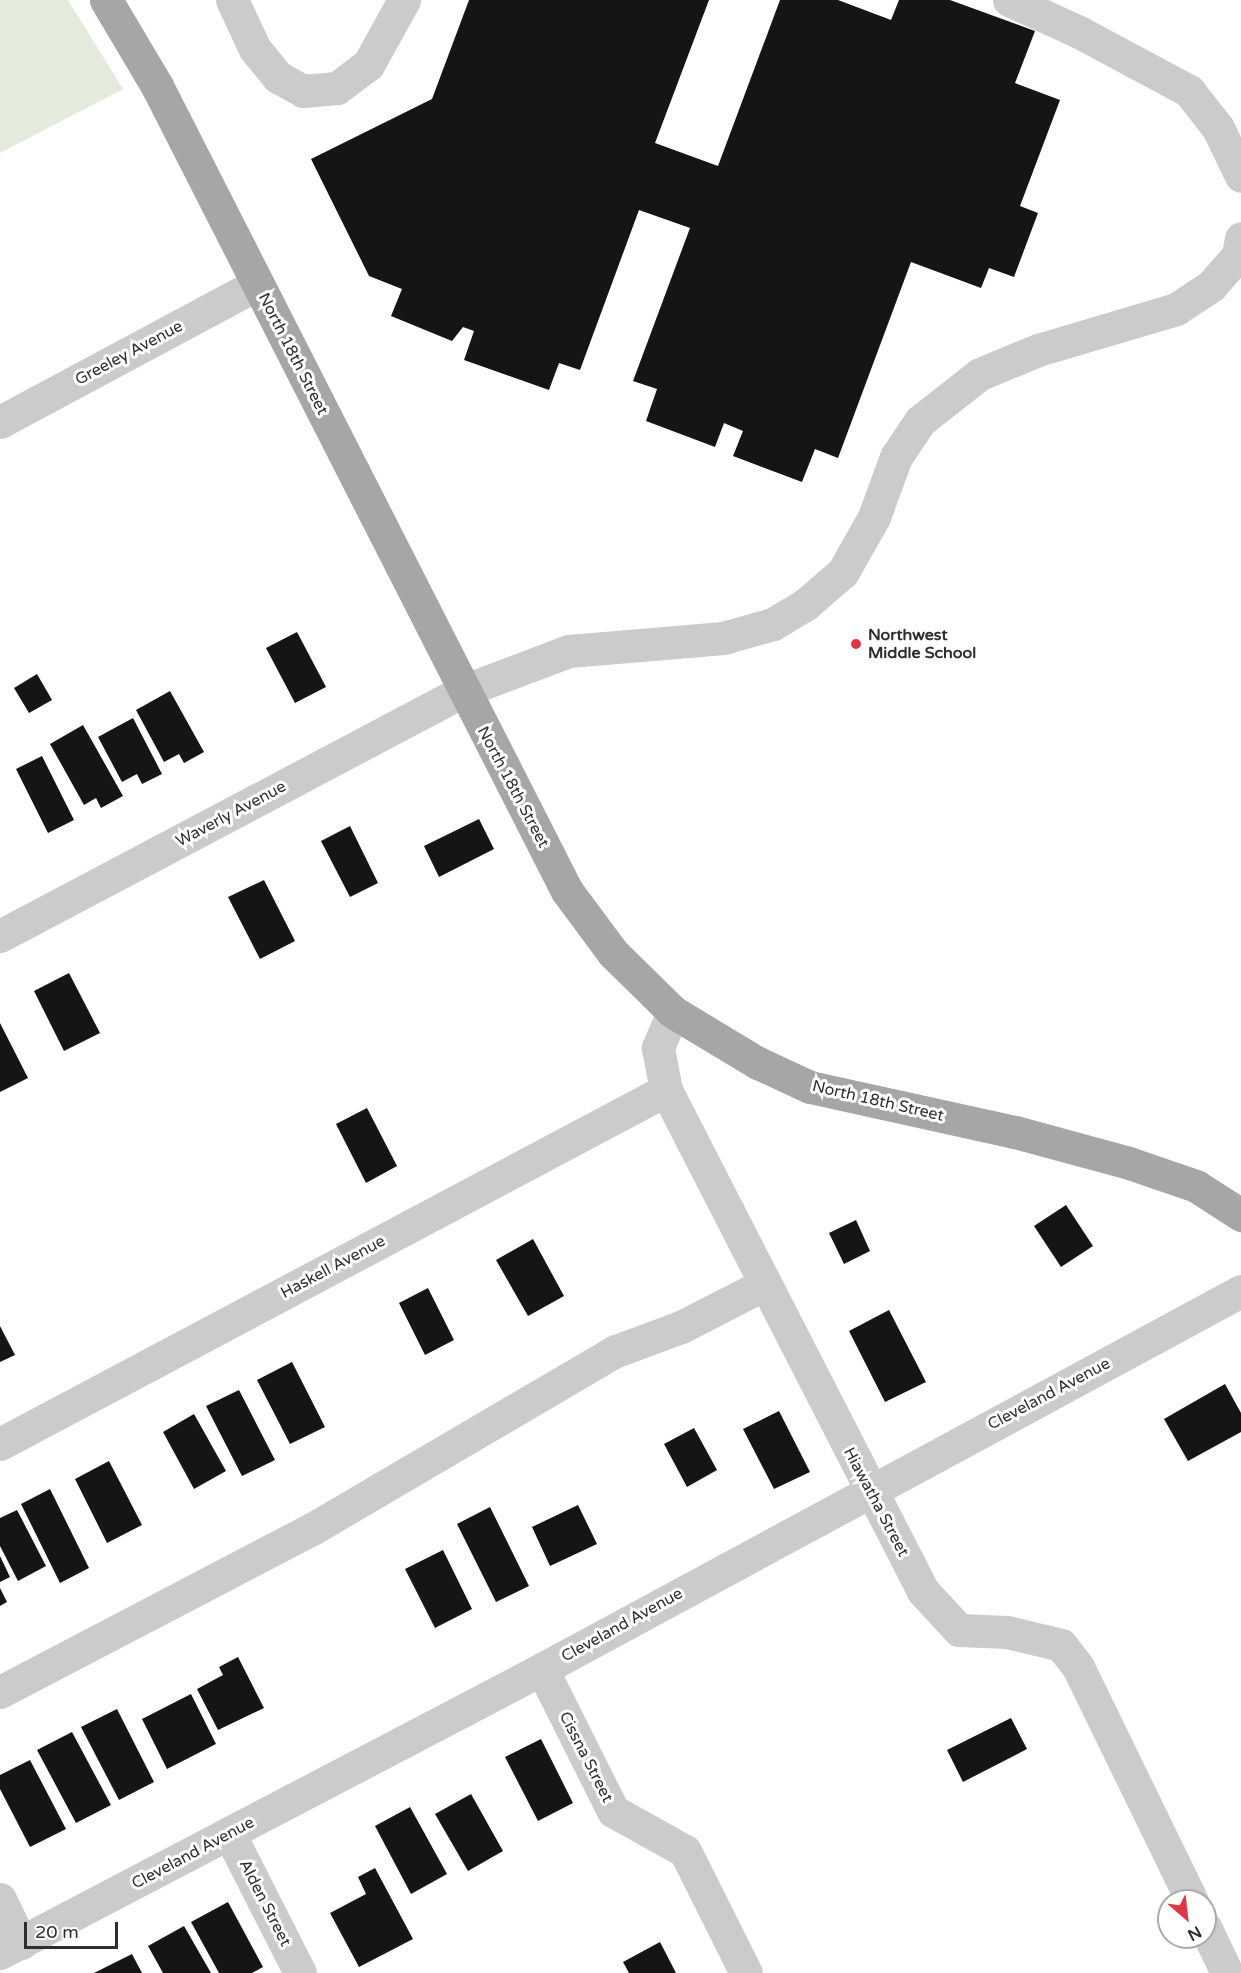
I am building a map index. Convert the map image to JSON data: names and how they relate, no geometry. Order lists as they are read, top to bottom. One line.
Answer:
{"streets":{"main road":["North 18th Street"],"street":["Greeley Avenue","Waverly Avenue","Haskell Avenue","Cleveland Avenue","Hiawatha Street","Cissna Street","Alden Street"]},"crossings":[["Greeley Avenue","North 18th Street"],["North 18th Street","Waverly Avenue"],["North 18th Street","Hiawatha Street"],["Haskell Avenue","Hiawatha Street"],["Cleveland Avenue","Hiawatha Street"],["Cleveland Avenue","Cissna Street"],["Cleveland Avenue","Alden Street"]],"places":["Northwest Middle School"],"scale_bar":"20 m","north":"bottom right"}
